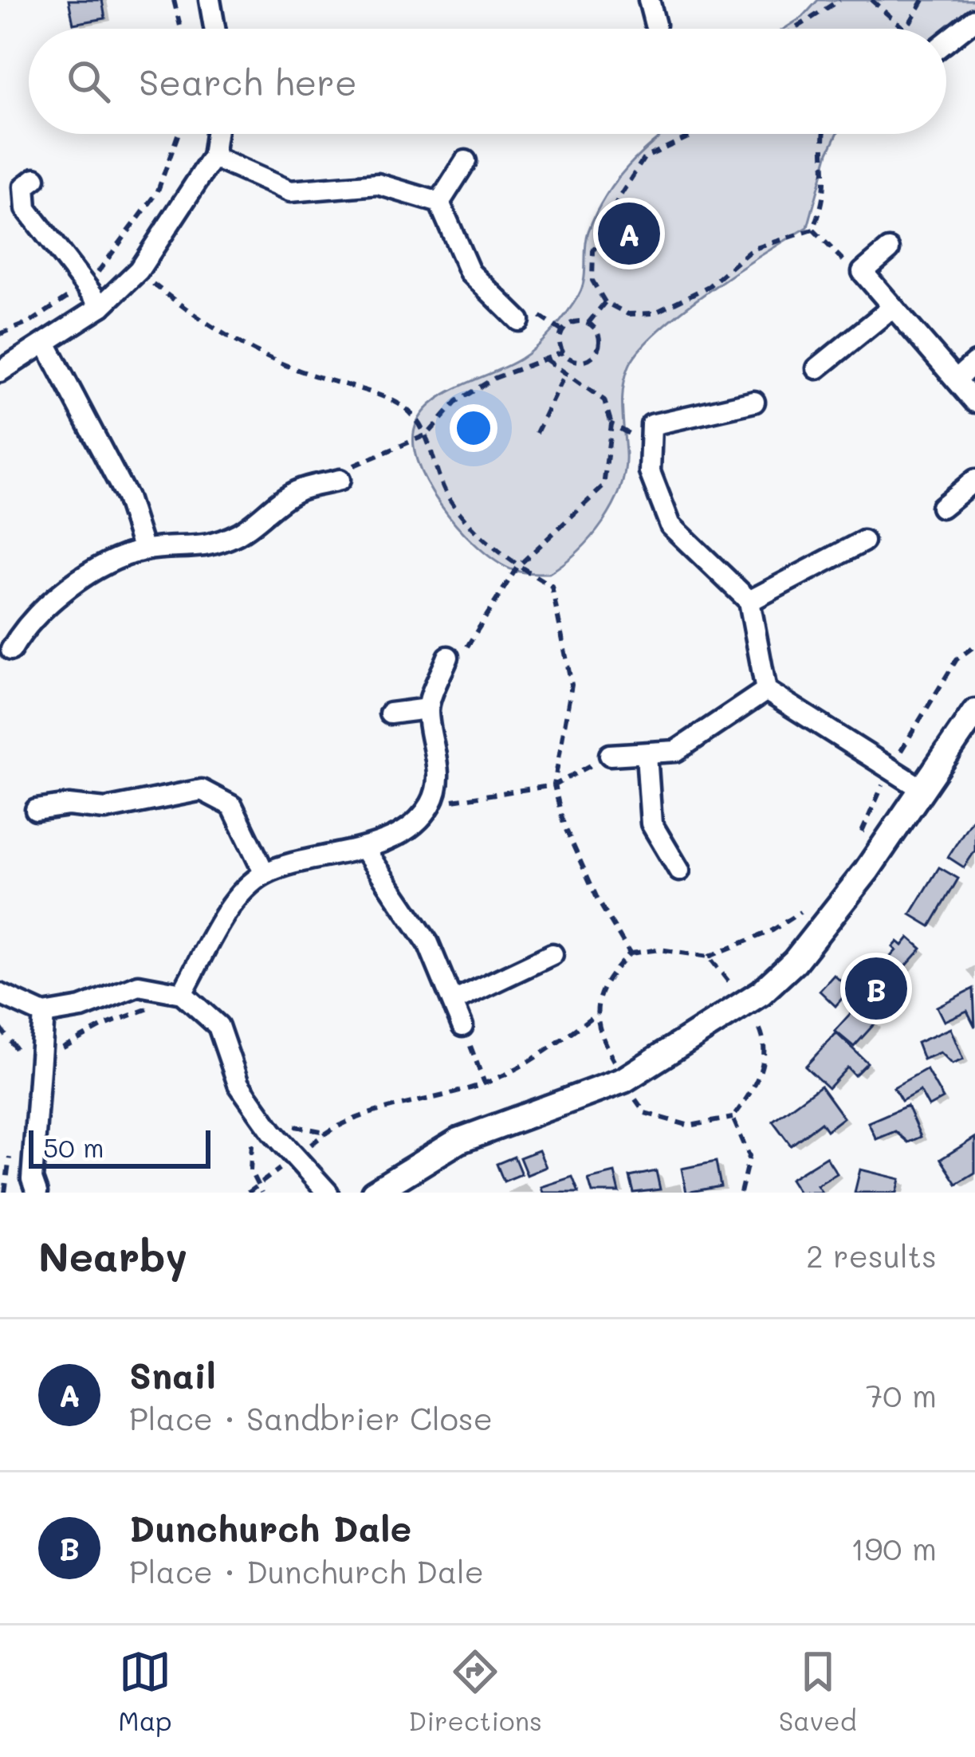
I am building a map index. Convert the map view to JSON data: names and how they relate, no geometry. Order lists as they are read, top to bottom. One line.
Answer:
{"scale_bar":"50 m","page":{"search":"Search here","pins":["A","B"],"scale":"50 m","heading":["Nearby","2 results"],"list":[{"mark":"A","name":"Snail","note":"Place · Sandbrier Close","value":"70 m"},{"mark":"B","name":"Dunchurch Dale","note":"Place · Dunchurch Dale","value":"190 m"}],"nav":["Map","Directions","Saved"]}}
